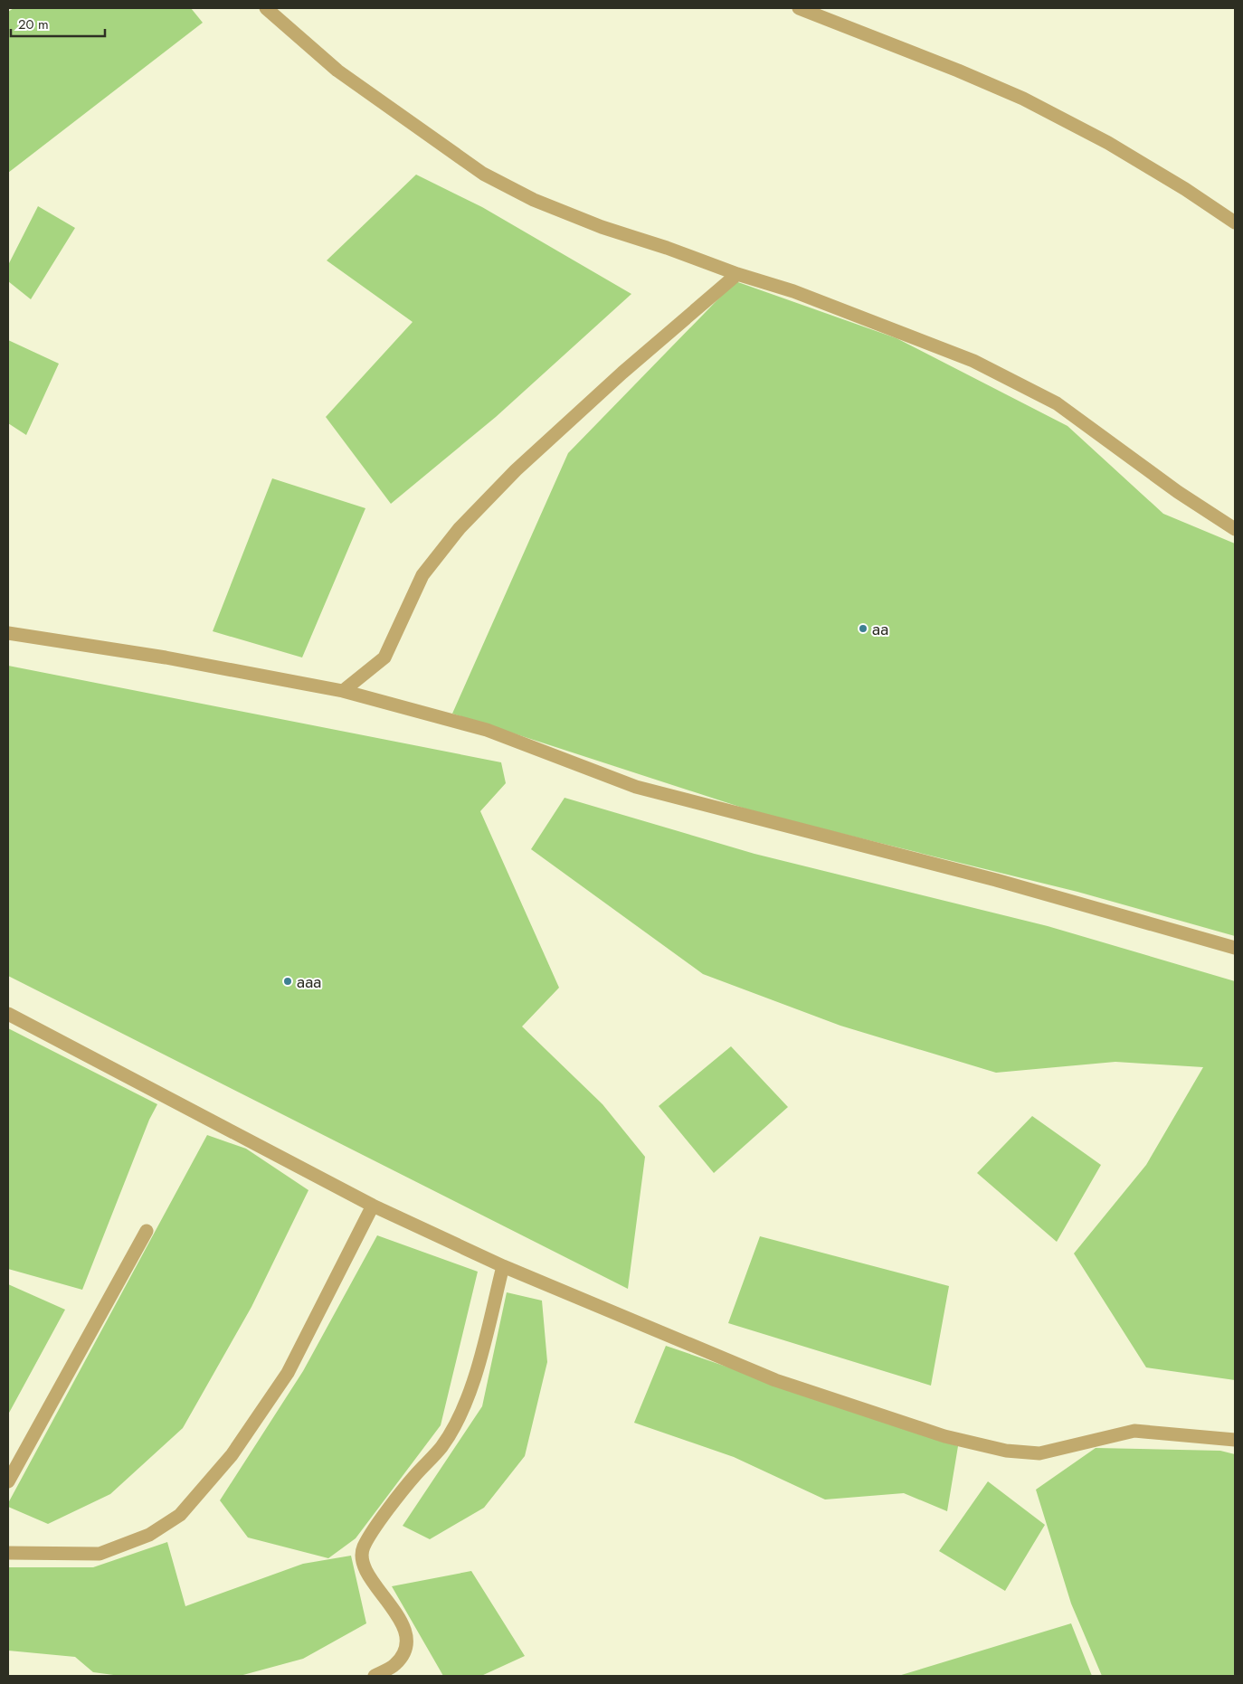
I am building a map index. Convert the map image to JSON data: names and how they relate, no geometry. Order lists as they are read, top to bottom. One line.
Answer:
{"places":["aa","aaa"],"scale_bar":"20 m"}
